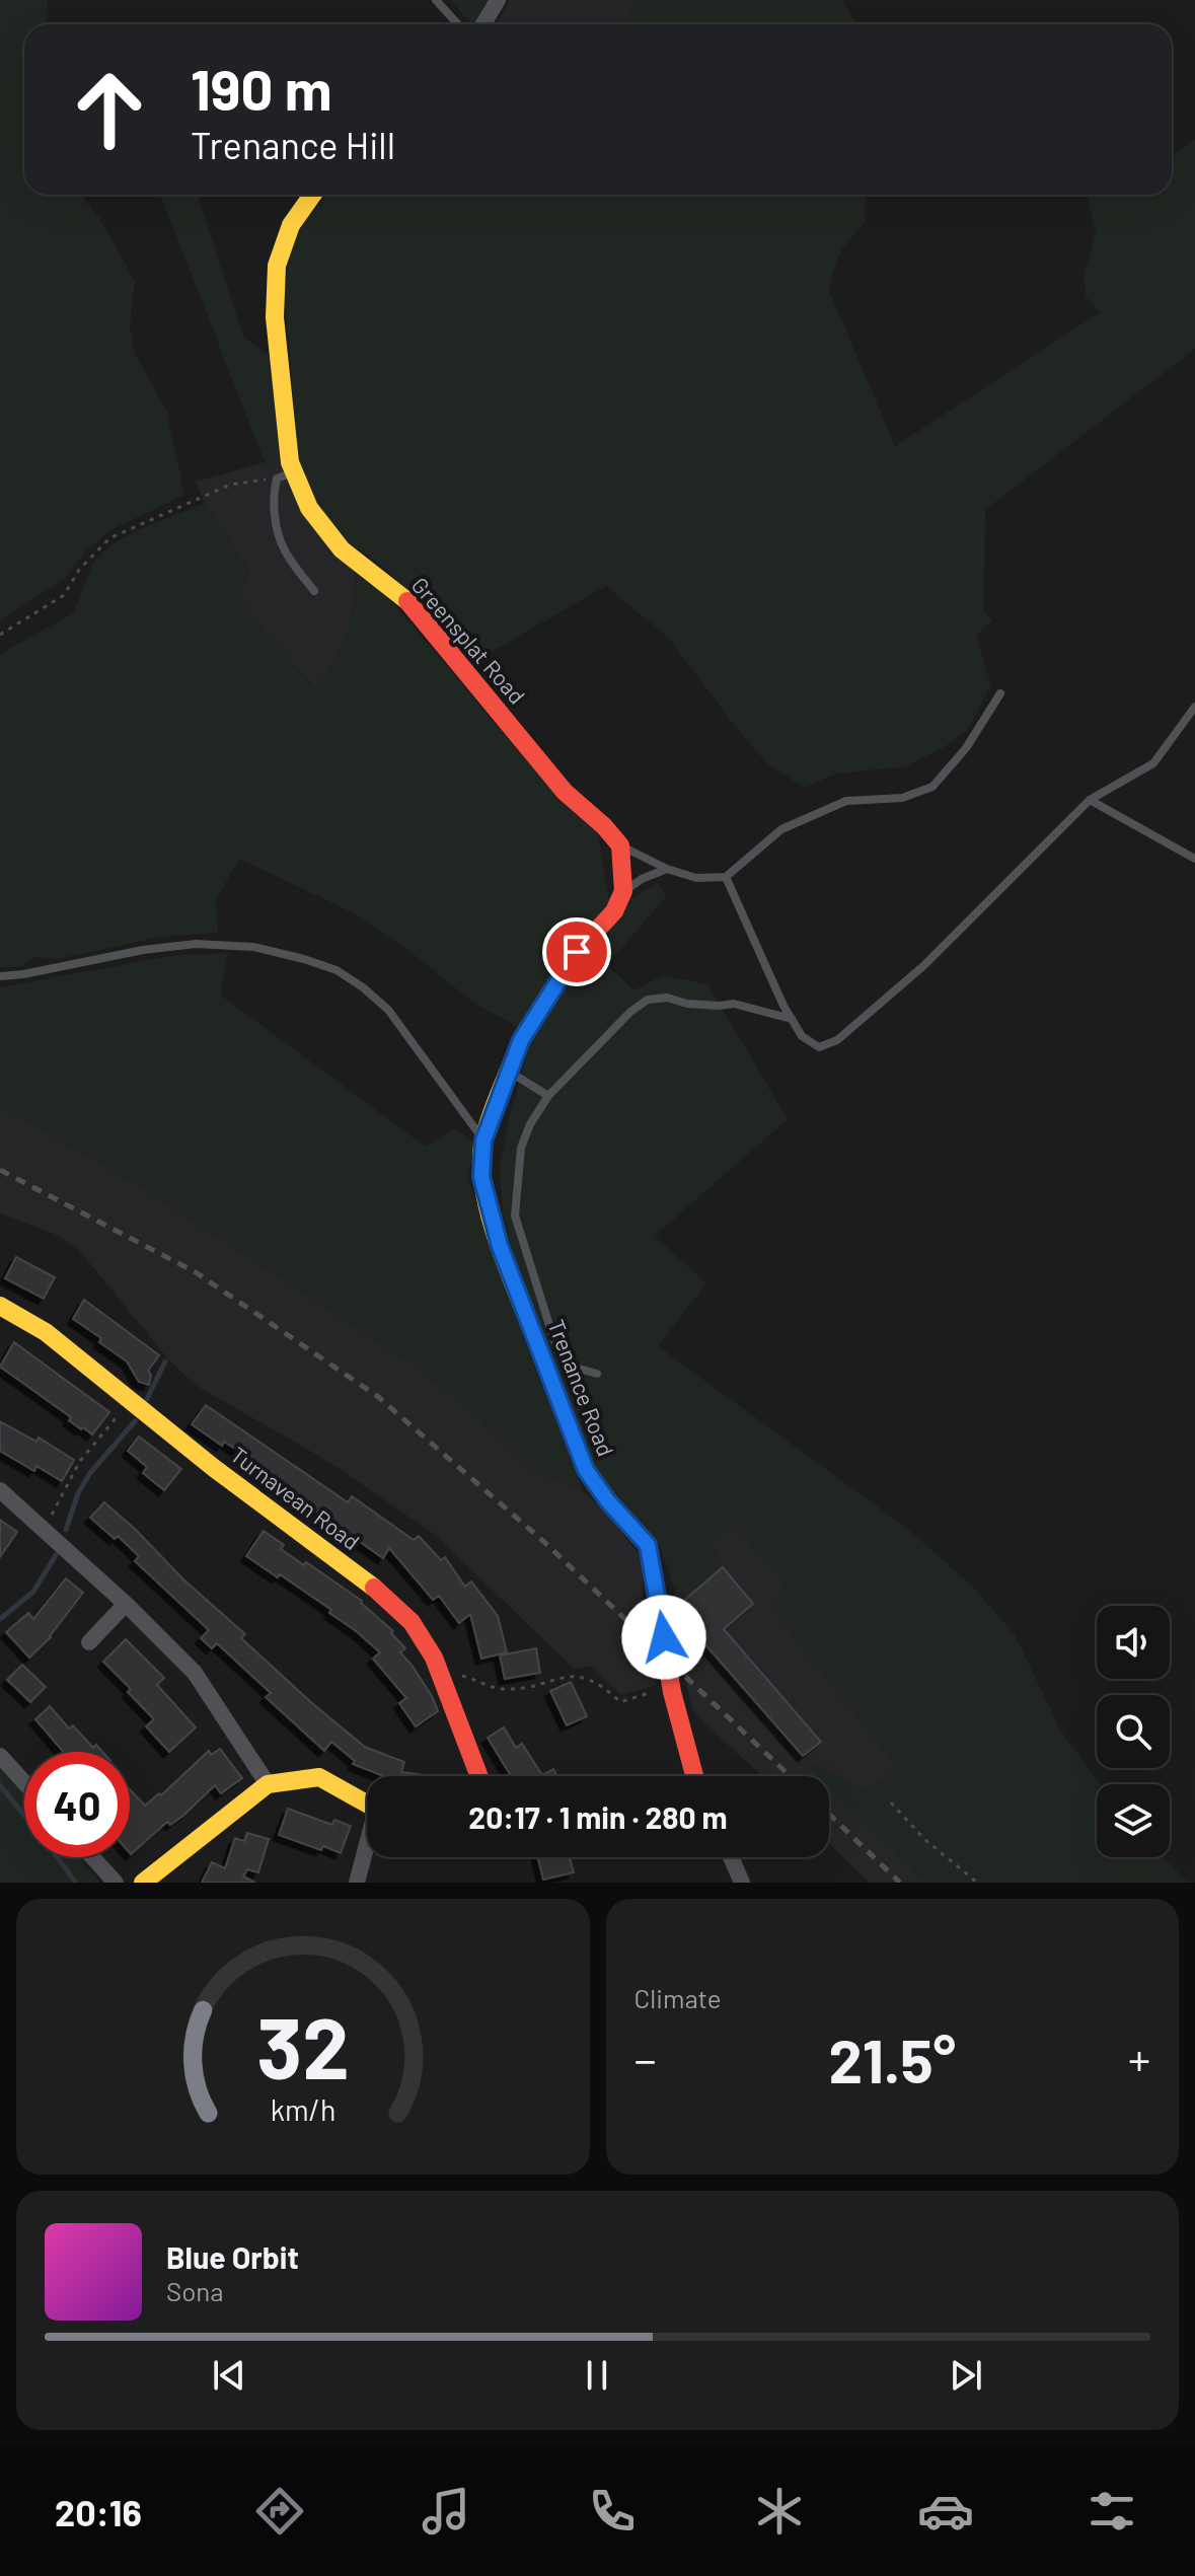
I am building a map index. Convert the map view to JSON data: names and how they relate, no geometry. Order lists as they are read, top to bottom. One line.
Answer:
{"streets":{"street":["Greensplat Road","Trenance Road","Turnavean Road"]},"page":{"turn":["190 m","Trenance Hill"],"limit":"40","trip":"20:17 · 1 min · 280 m","tile":"Climate","heat":["−","21.5°","+"],"song":["Blue Orbit","Sona"],"tabs":"20:16","gauge":["32","km/h"]}}
